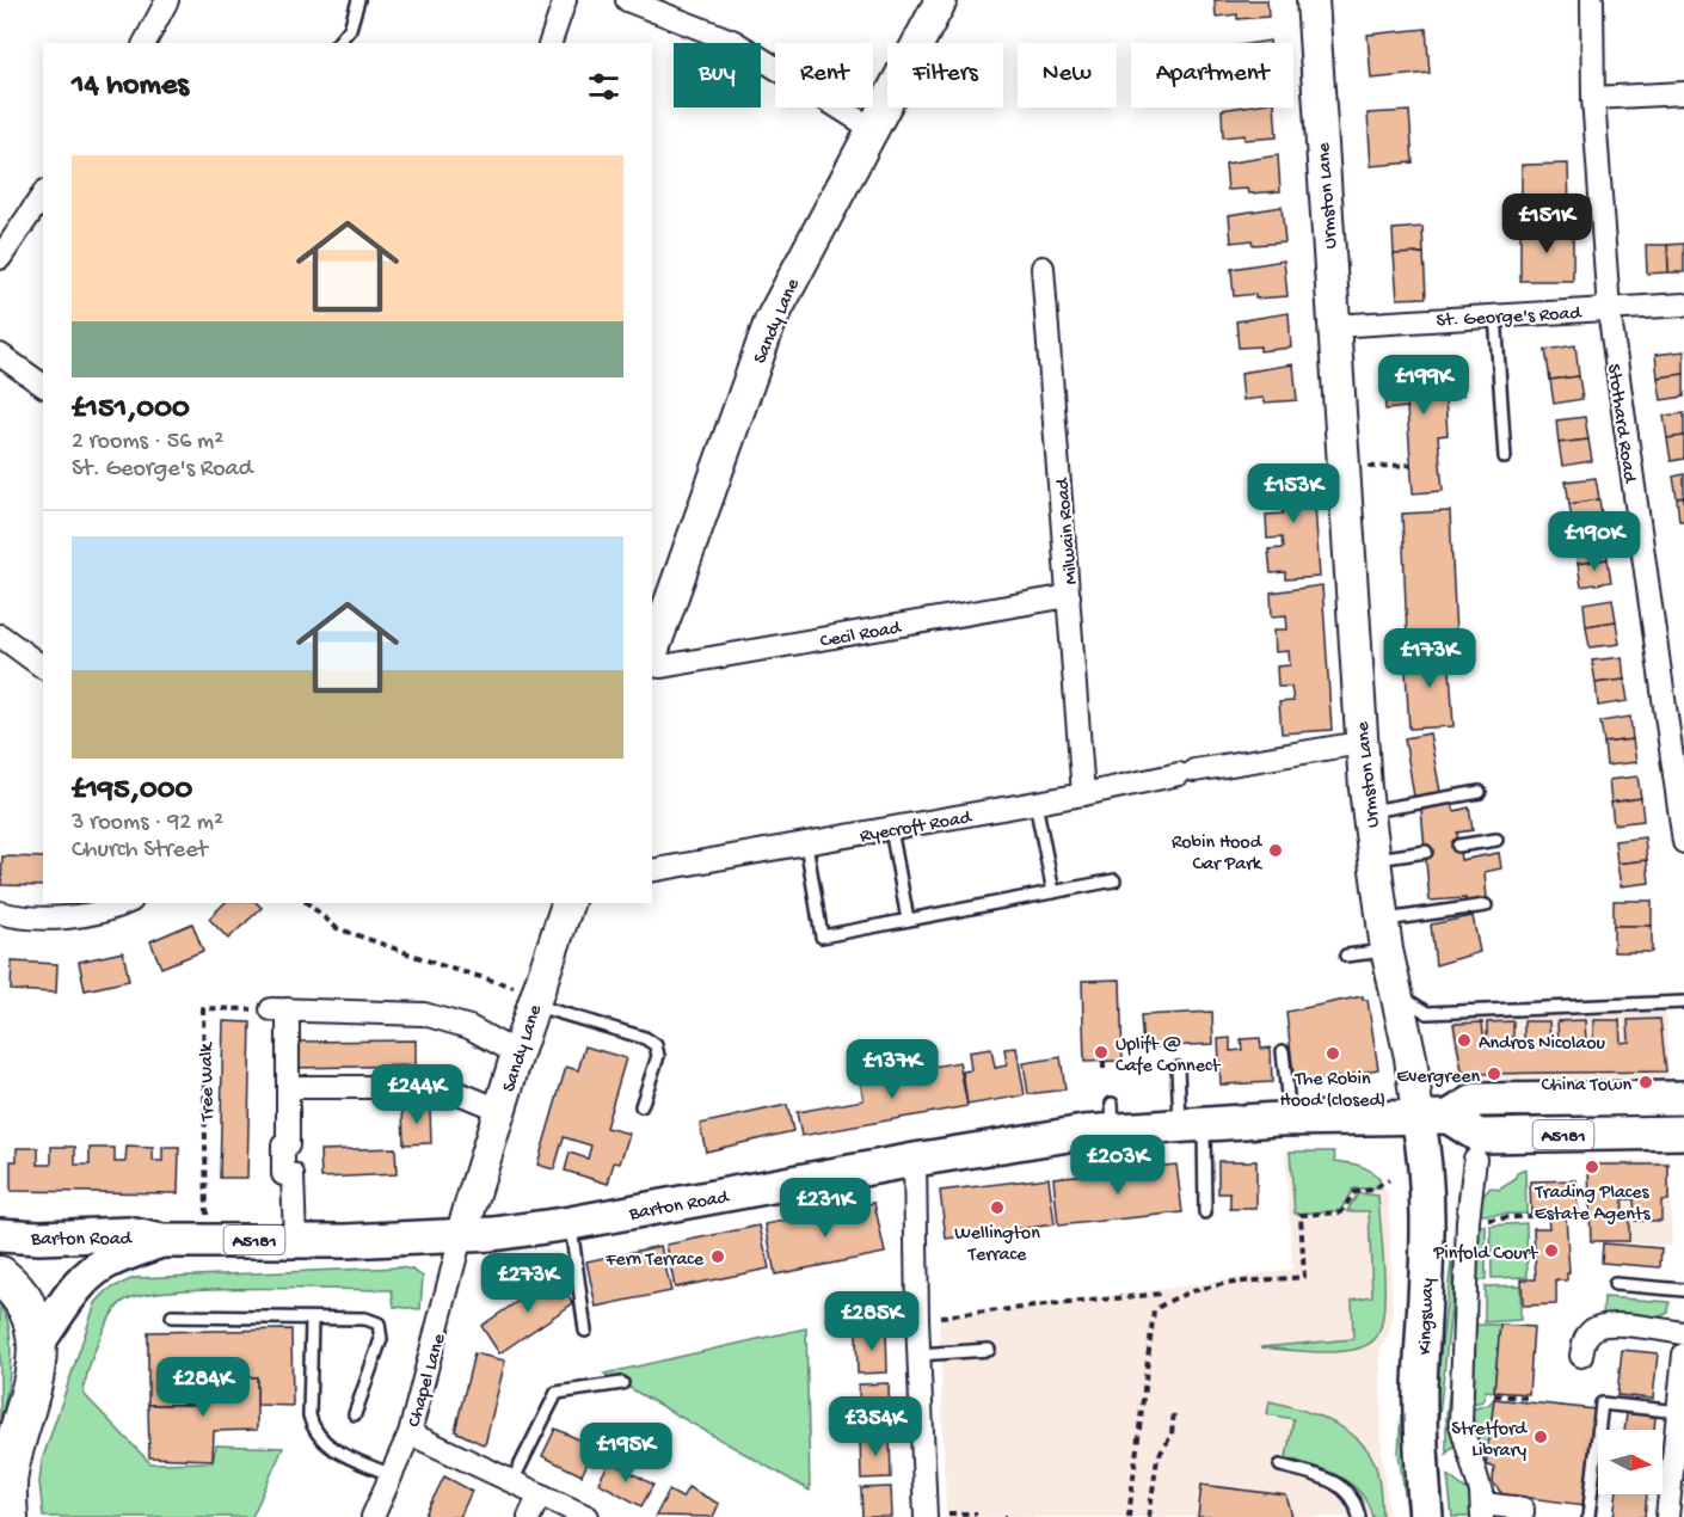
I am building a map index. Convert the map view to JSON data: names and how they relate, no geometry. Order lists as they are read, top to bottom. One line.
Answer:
{"streets":{"main road":["Urmston Lane","Sandy Lane","A5181","Barton Road","Kingsway"],"street":["St. George's Road","Stothard Road","Milwain Road","Cecil Road","Ryecroft Road","Chapel Lane"],"path":["Tree Walk"]},"crossings":[["Urmston Lane","St. George's Road"],["Urmston Lane","Ryecroft Road"],["Urmston Lane","A5181"],["Urmston Lane","Barton Road"],["Urmston Lane","Kingsway"],["St. George's Road","Stothard Road"],["Sandy Lane","Barton Road"],["Sandy Lane","Chapel Lane"],["Milwain Road","Cecil Road"],["Milwain Road","Ryecroft Road"],["Tree Walk","Barton Road"],["A5181","Barton Road"],["A5181","Kingsway"],["Barton Road","Kingsway"],["Barton Road","Chapel Lane"]],"places":["Robin Hood Car Park","Andros Nicolaou","Uplift @ Cafe Connect","The Robin Hood (closed)","Evergreen","China Town","Trading Places Estate Agents","Wellington Terrace","Pinfold Court","Fern Terrace","Stretford Library"],"north":"right","page":{"chip":["Buy","Rent","Filters","New","Apartment"],"heading":"14 homes","list":[{"name":"£151,000","note":"2 rooms · 56 m² · St. George's Road"},{"name":"£195,000","note":"3 rooms · 92 m² · Church Street"}],"price":["£151K","£199K","£153K","£190K","£173K","£137K","£244K","£203K","£231K","£273K","£285K","£284K","£354K","£195K"]}}
